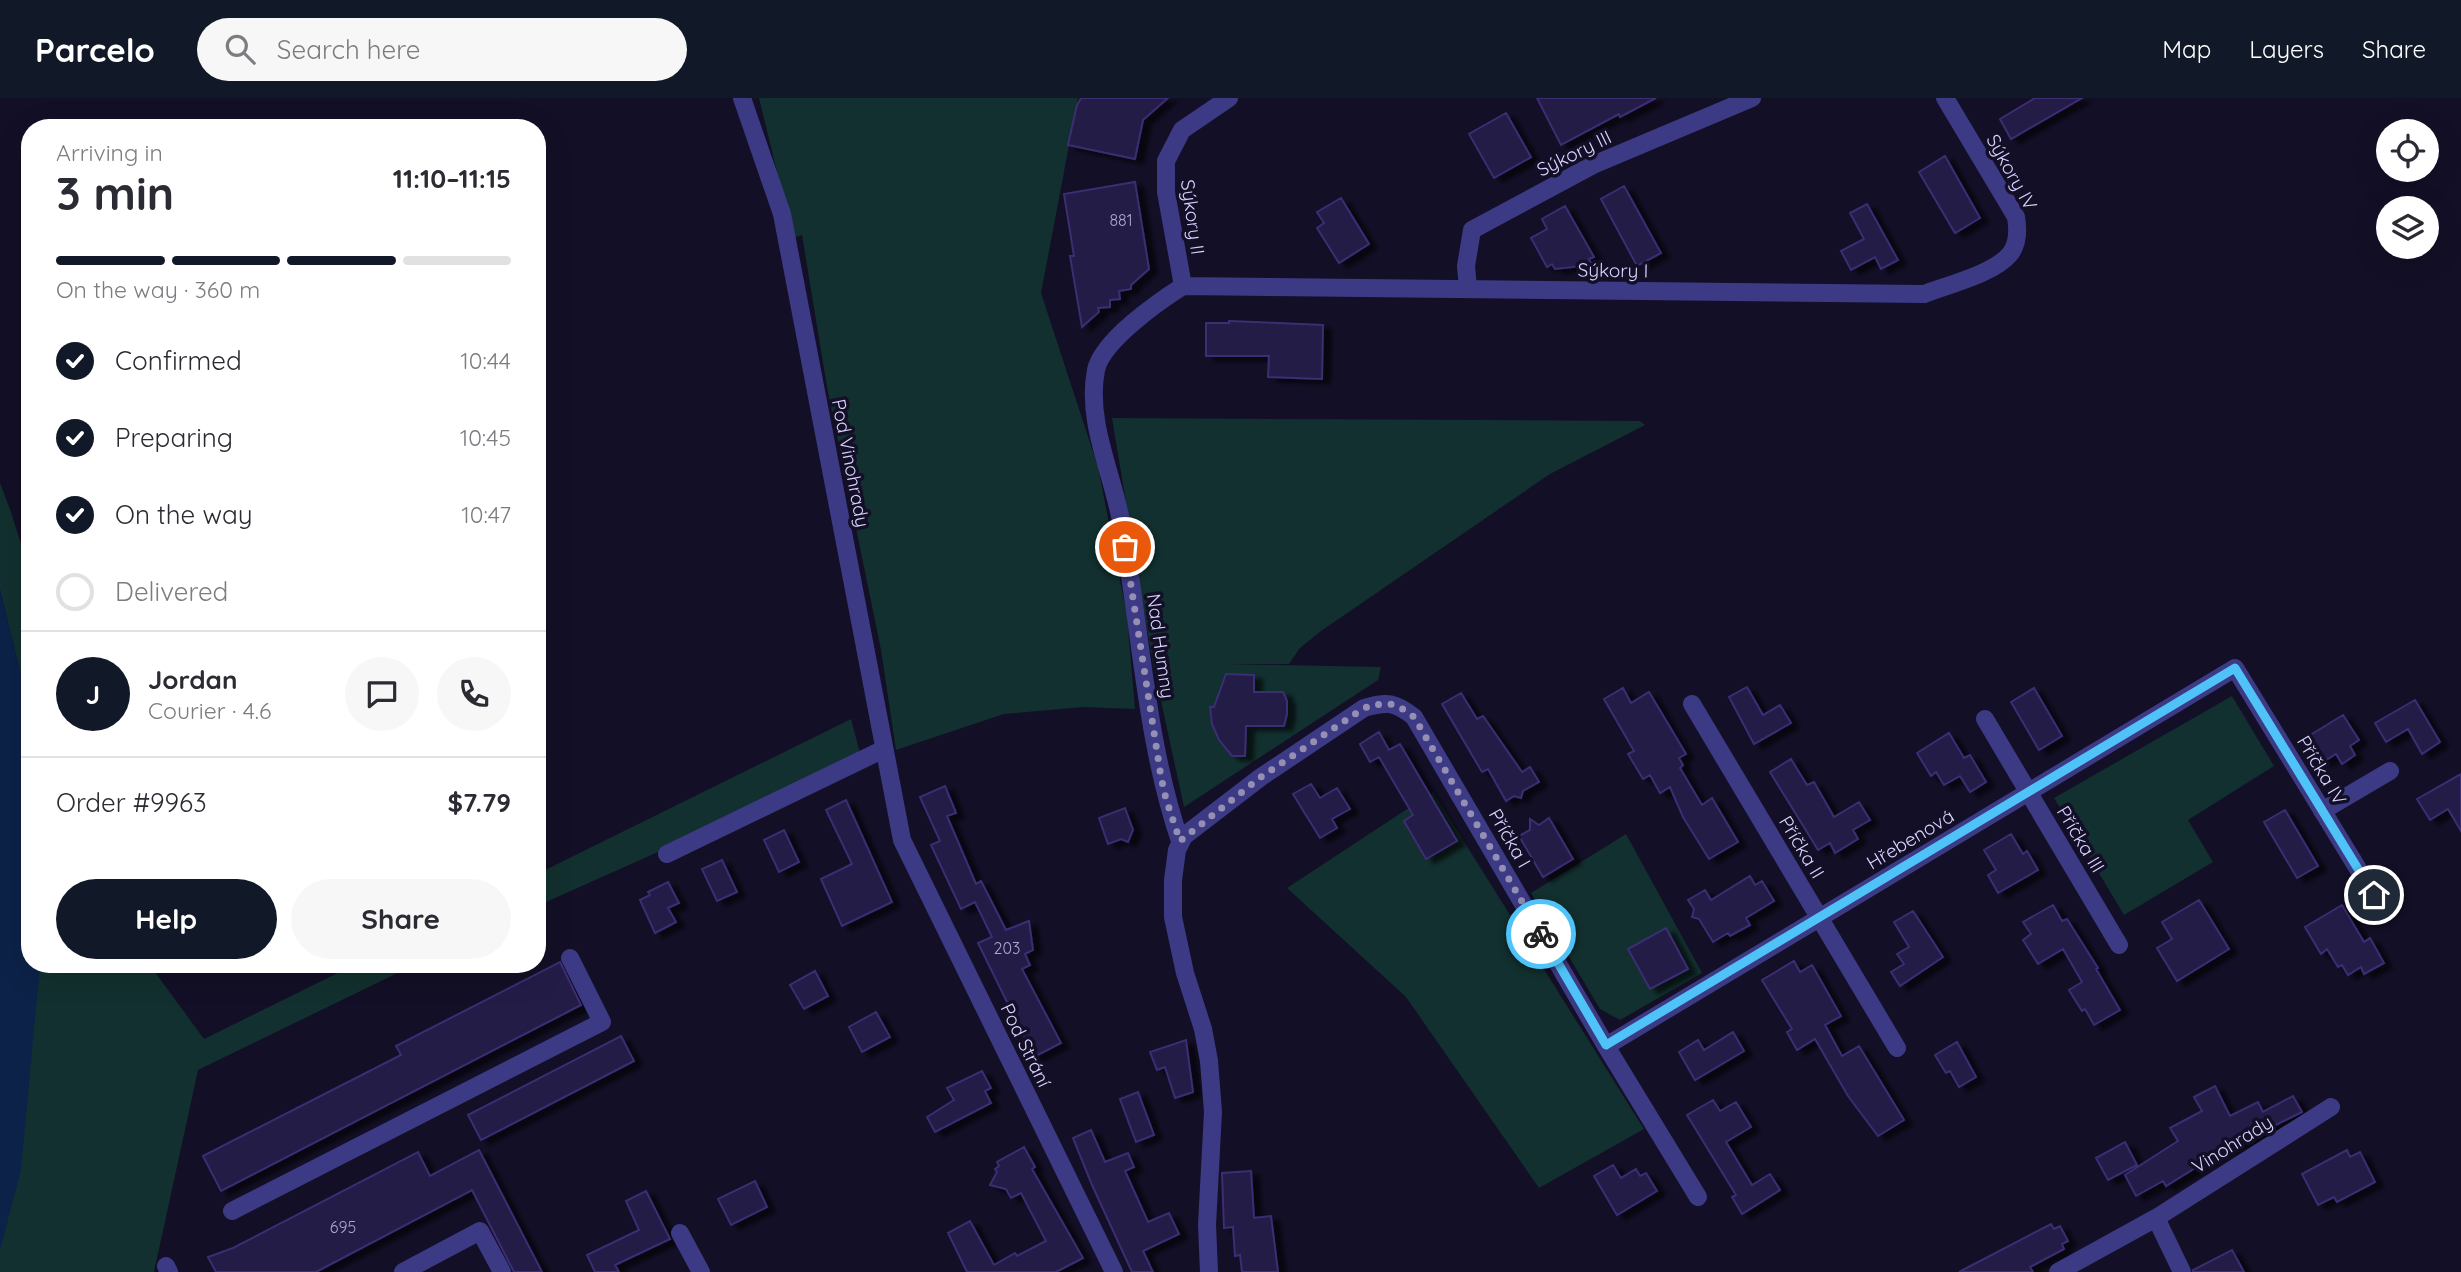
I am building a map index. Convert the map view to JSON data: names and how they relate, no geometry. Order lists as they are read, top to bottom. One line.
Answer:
{"streets":{"street":["Sýkory III","Sýkory IV","Sýkory II","Sýkory I","Pod Vinohrady","Nad Humny","Příčka IV","Příčka I","Hřebenová","Příčka III","Příčka II","Pod Strání","Vinohrady"]},"crossings":[["Sýkory III","Sýkory I"],["Sýkory IV","Sýkory I"],["Sýkory II","Sýkory I"],["Sýkory II","Nad Humny"],["Sýkory I","Nad Humny"],["Pod Vinohrady","Pod Strání"],["Nad Humny","Příčka I"],["Příčka IV","Hřebenová"],["Příčka I","Hřebenová"],["Hřebenová","Příčka III"],["Hřebenová","Příčka II"]],"house_numbers":["881","203","695"],"page":{"header":"Parcelo","search":"Search here","nav":["Map","Layers","Share"],"heading":["3 min","Arriving in","11:10–11:15"],"panel":["Jordan","Courier · 4.6","Order #9963","$7.79"],"bar":"On the way · 360 m","list":[["Confirmed","10:44"],["Preparing","10:45"],["On the way","10:47"],"Delivered"],"round":"J","buttons":["Help","Share"]}}
